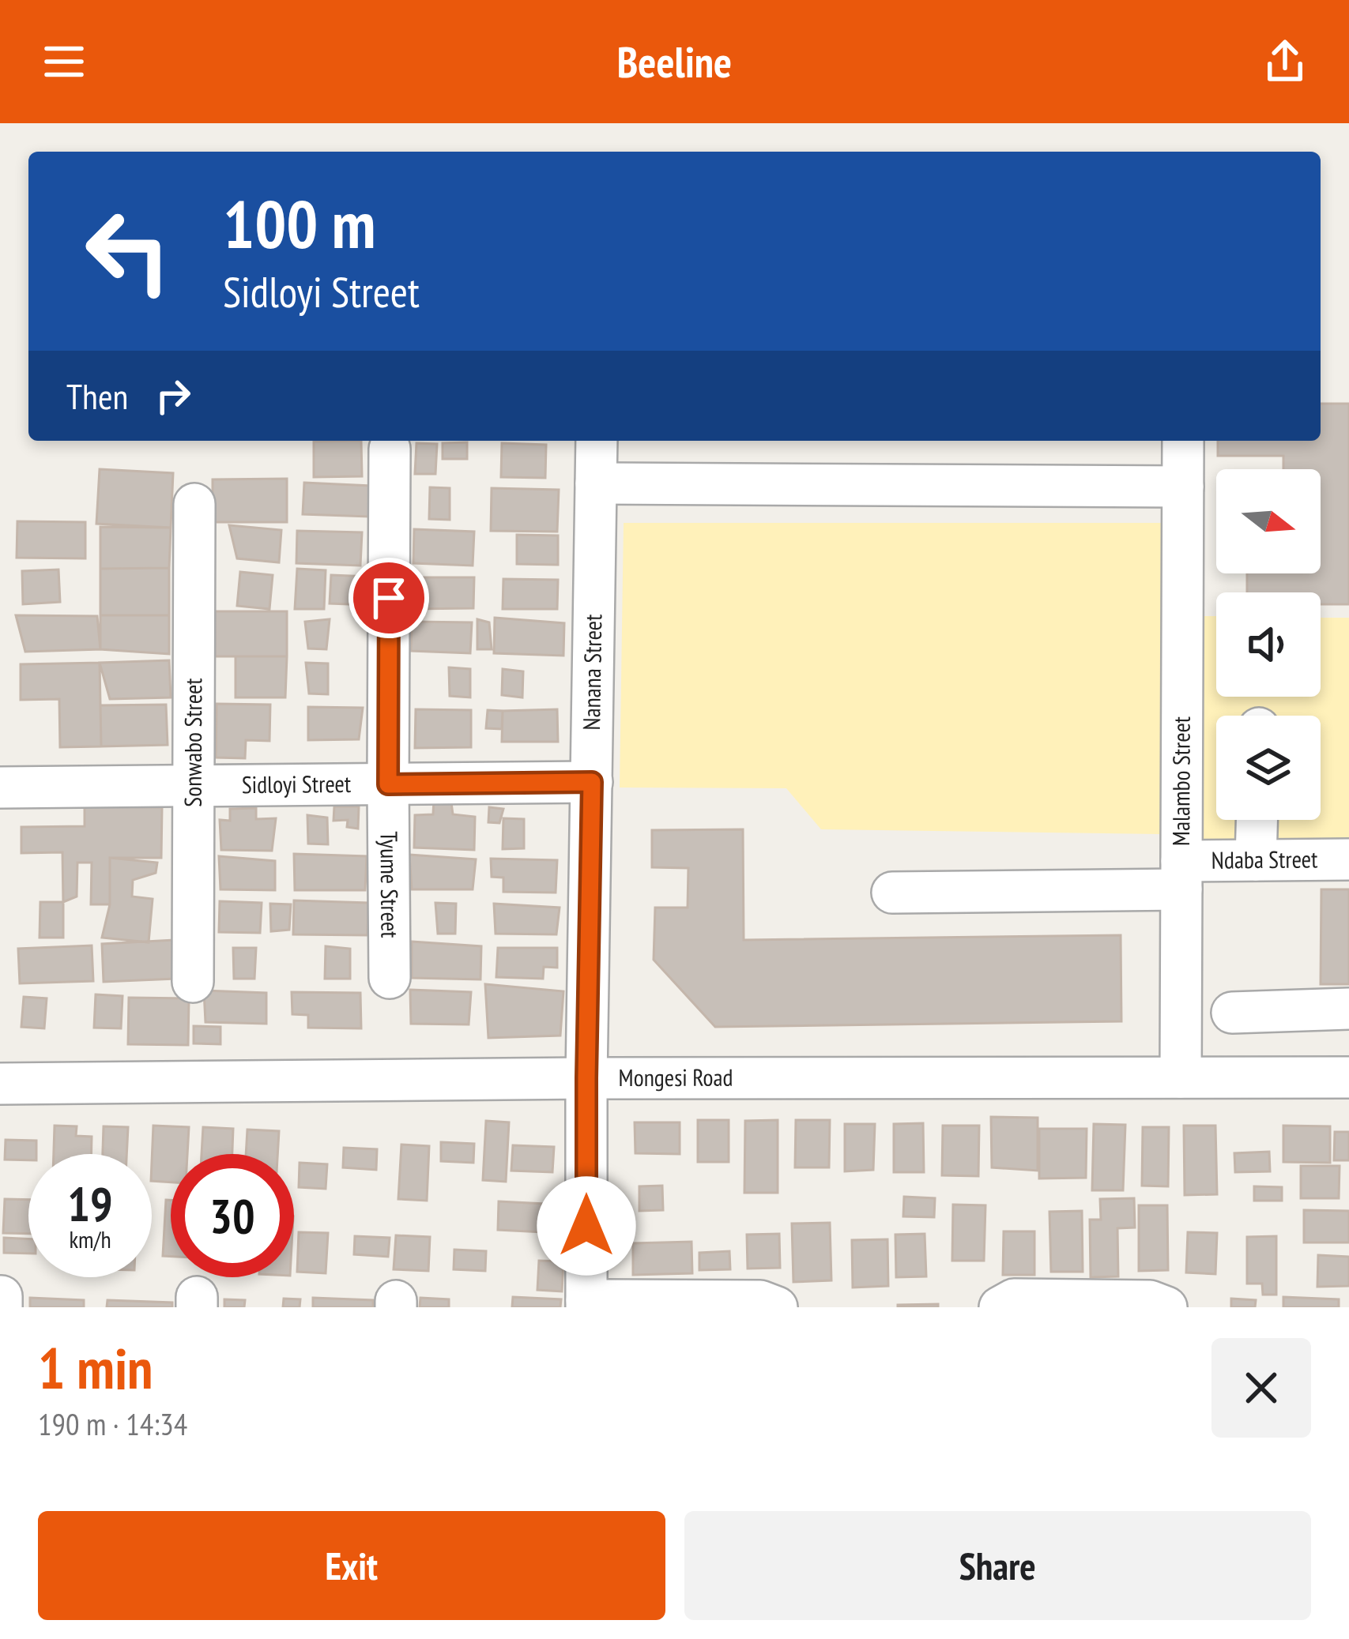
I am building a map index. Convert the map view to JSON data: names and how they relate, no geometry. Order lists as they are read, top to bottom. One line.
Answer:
{"streets":{"street":["Nanana Street","Sonwabo Street","Malambo Street","Sidloyi Street","Ndaba Street","Tyume Street","Mongesi Road"]},"crossings":[["Nanana Street","Sidloyi Street"],["Nanana Street","Mongesi Road"],["Sonwabo Street","Sidloyi Street"],["Malambo Street","Ndaba Street"],["Malambo Street","Mongesi Road"],["Sidloyi Street","Tyume Street"]],"north":"right","page":{"header":"Beeline","turn":["100 m","Sidloyi Street"],"then":"Then","speed":"19 km/h","limit":"30","heading":["1 min","190 m · 14:34"],"buttons":["Exit","Share"]}}
